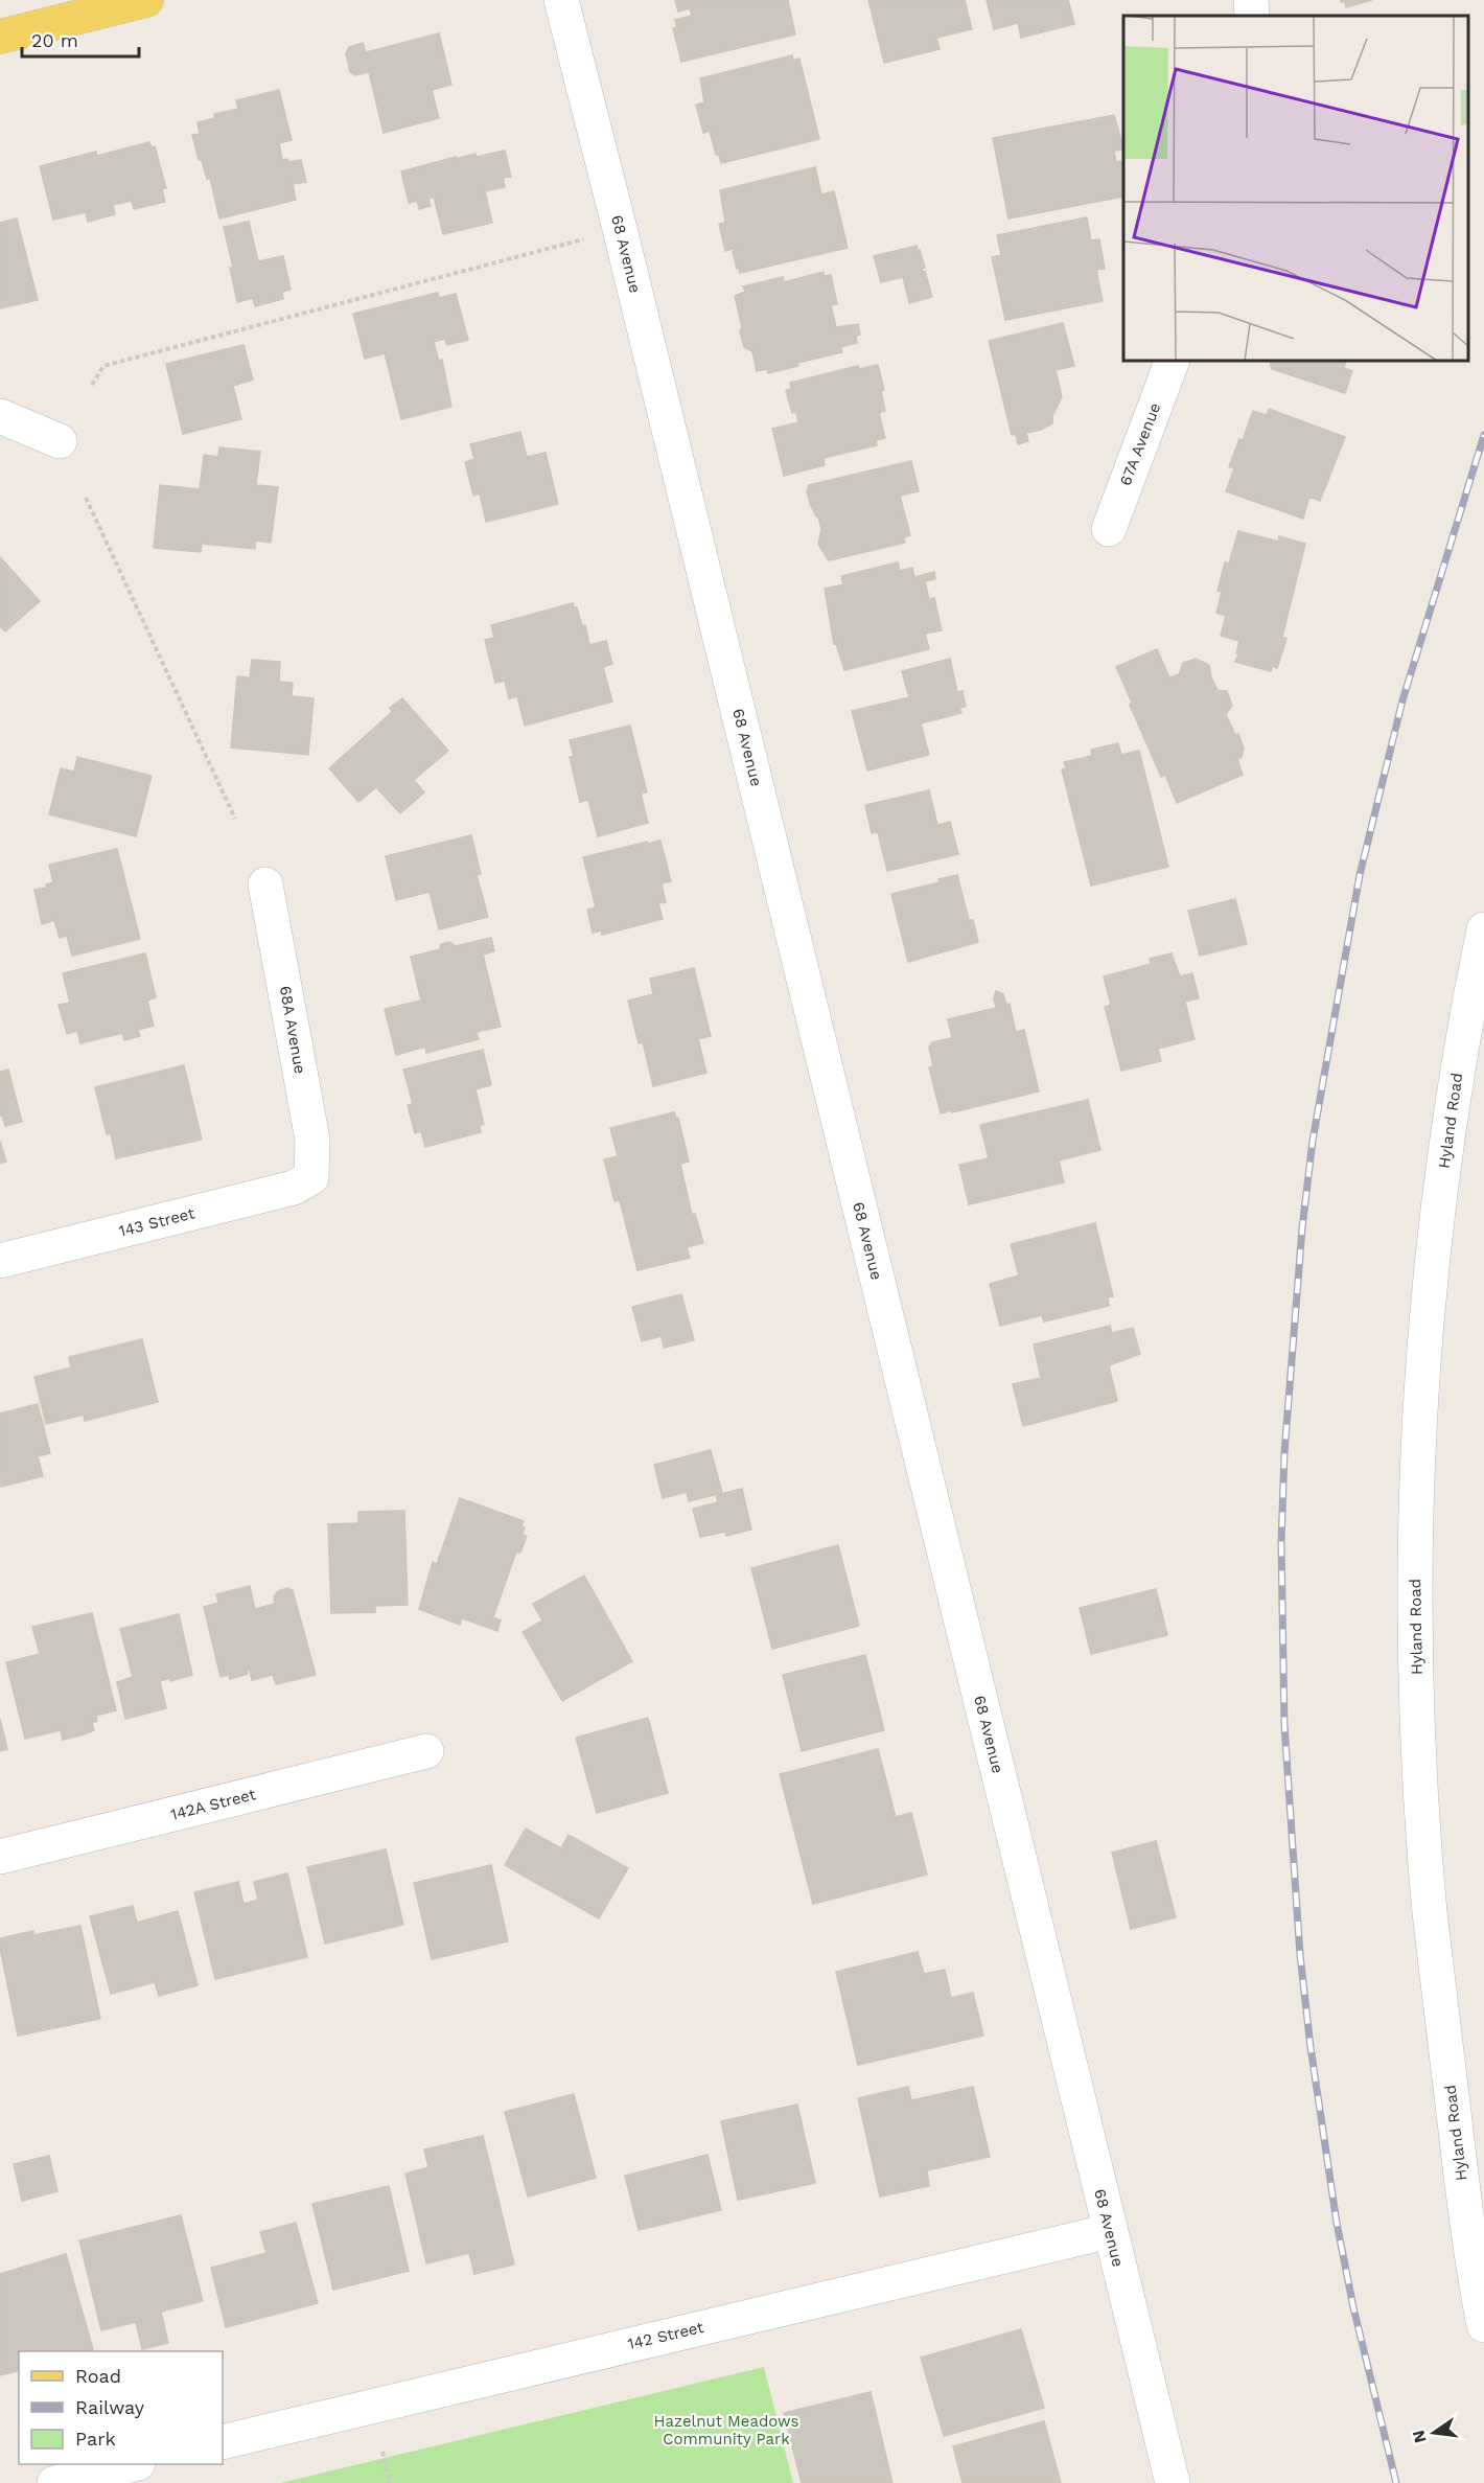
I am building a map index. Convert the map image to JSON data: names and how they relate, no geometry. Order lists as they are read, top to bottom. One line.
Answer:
{"streets":{"street":["68 Avenue","67A Avenue","68A Avenue","Hyland Road","143 Street","142A Street","142 Street"]},"crossings":[["68 Avenue","142 Street"],["68A Avenue","143 Street"]],"parks":["Hazelnut Meadows Community Park"],"legend":["Road","Railway","Park"],"scale_bar":"20 m","north":"left"}
